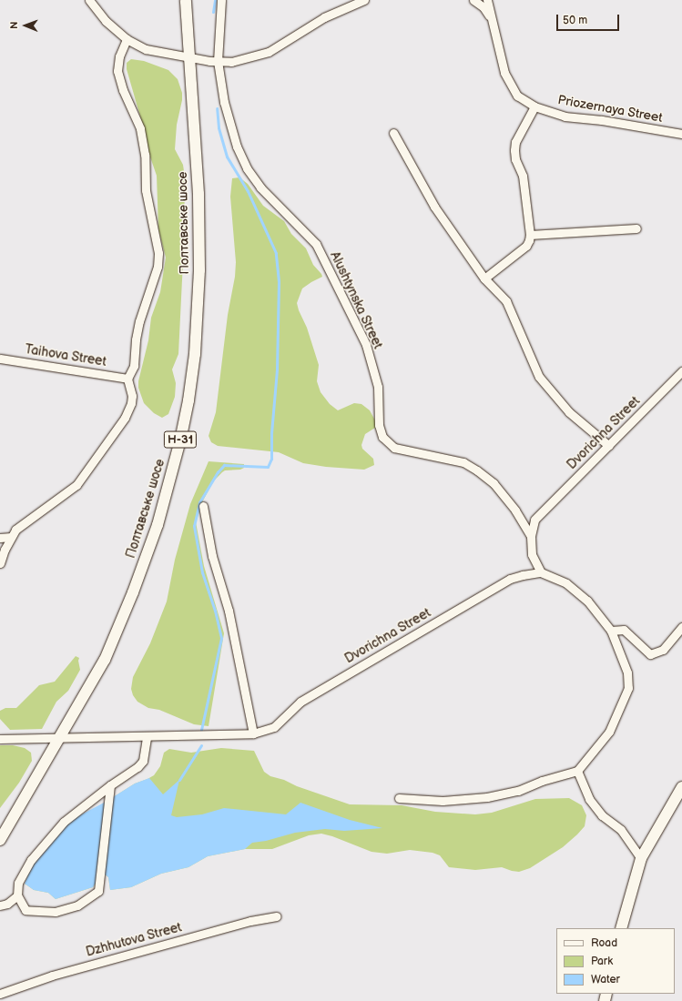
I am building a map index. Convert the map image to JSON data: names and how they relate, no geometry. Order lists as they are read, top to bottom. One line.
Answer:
{"streets":{"main road":["Полтавське шосе","Н-31"],"street":["Priozernaya Street","Alushtynska Street","Taihova Street","Dvorichna Street","Dzhhutova Street"]},"crossings":[["Полтавське шосе","Dvorichna Street"],["Alushtynska Street","Dvorichna Street"]],"legend":["Road","Park","Water"],"scale_bar":"50 m","north":"left"}
